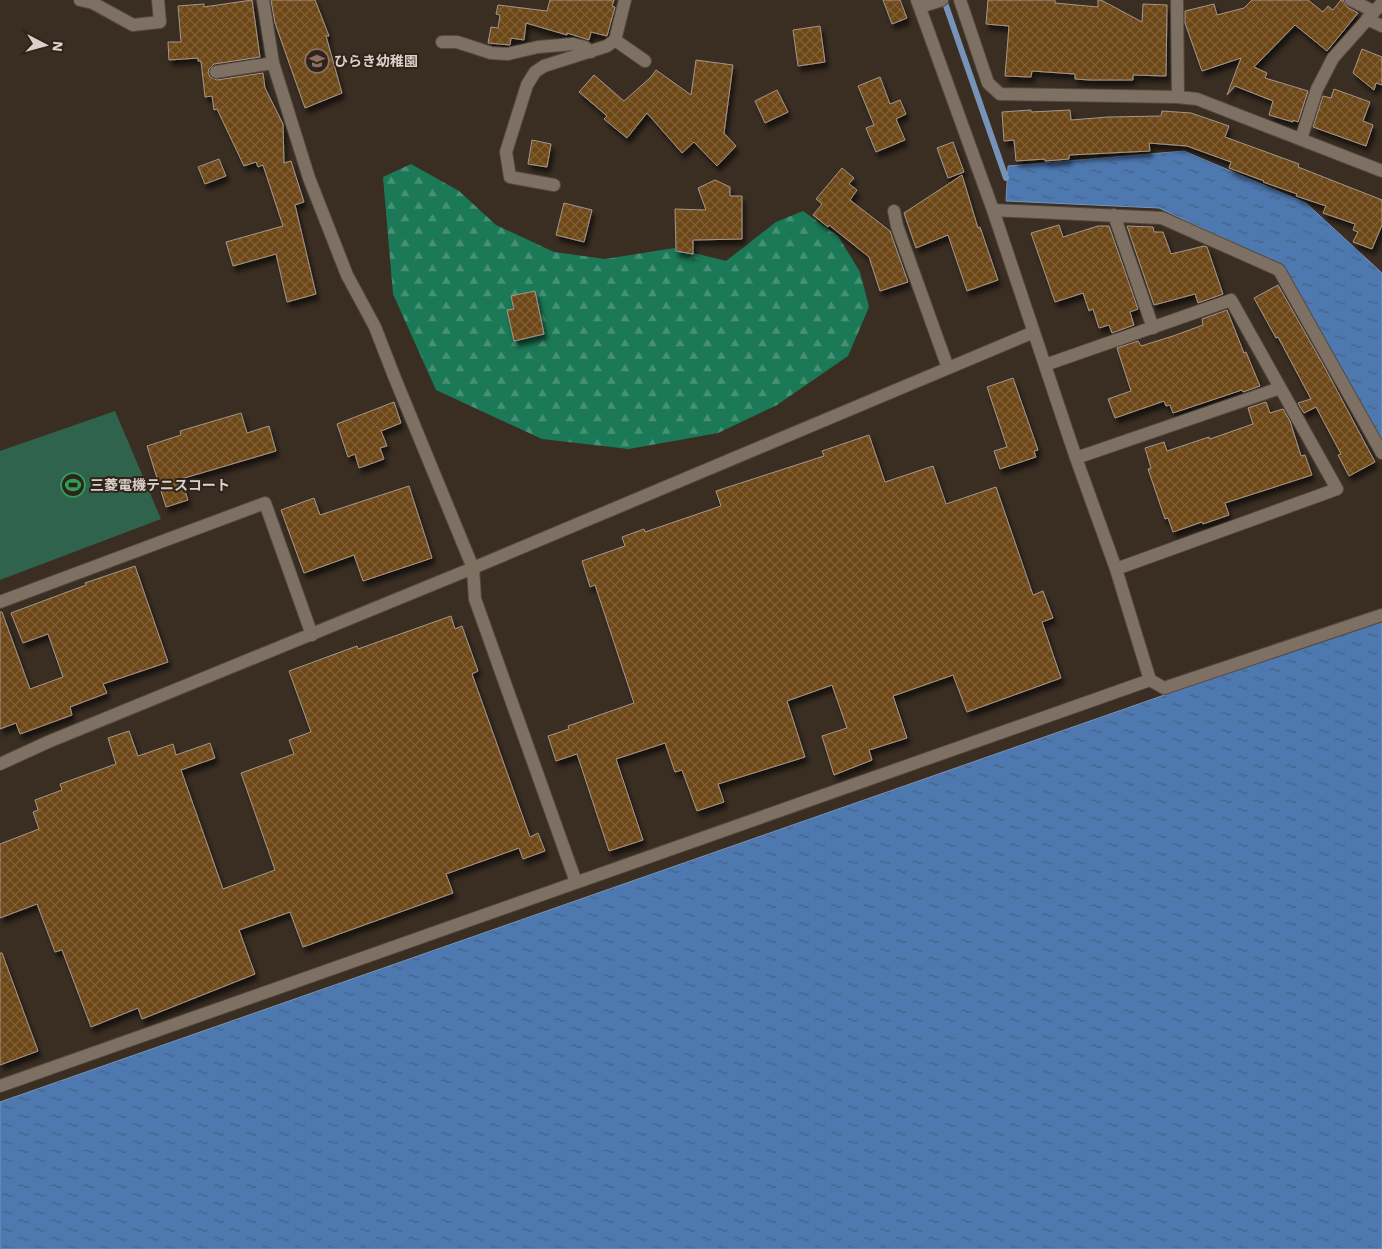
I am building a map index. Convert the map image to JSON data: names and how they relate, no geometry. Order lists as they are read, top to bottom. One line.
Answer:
{"places":{"school or university":["ひらき幼稚園"],"sports":["三菱電機テニスコート"]},"north":"right"}
